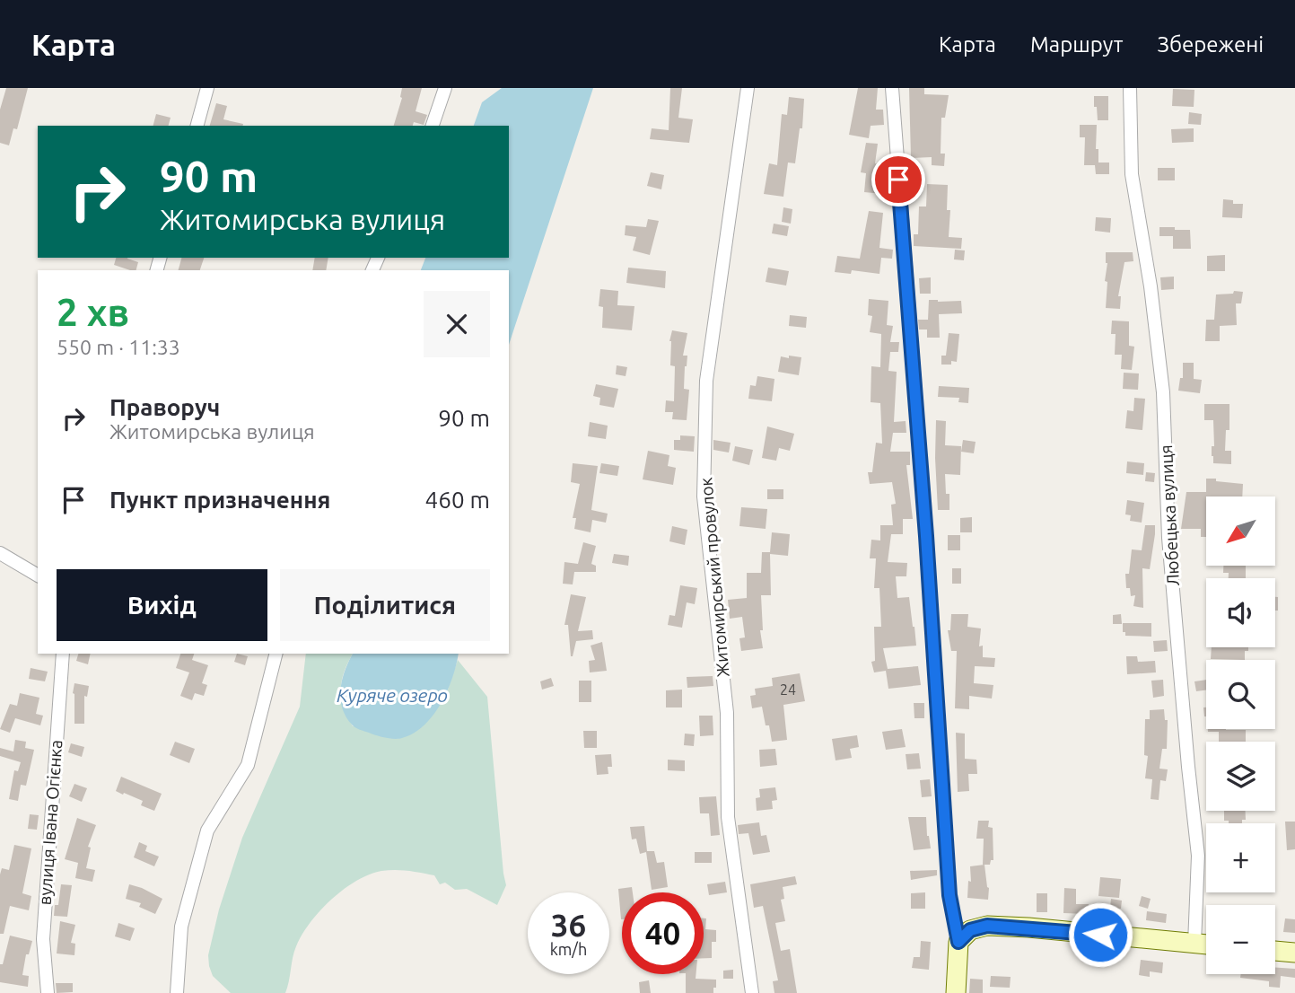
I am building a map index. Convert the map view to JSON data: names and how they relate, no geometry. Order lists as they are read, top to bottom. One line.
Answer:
{"streets":{"street":["Любецька вулиця","Житомирський провулок","вулиця Івана Огієнка"]},"water":["Куряче озеро"],"house_numbers":["24"],"north":"bottom left","page":{"header":"Карта","nav":["Карта","Маршрут","Збережені"],"turn":["90 m","Житомирська вулиця"],"heading":["2 хв","550 m · 11:33"],"list":[{"name":"Праворуч","note":"Житомирська вулиця","value":"90 m"},{"name":"Пункт призначення","value":"460 m"}],"map_buttons":["+","−"],"buttons":["Вихід","Поділитися"],"speed":"36 km/h","limit":"40"}}
